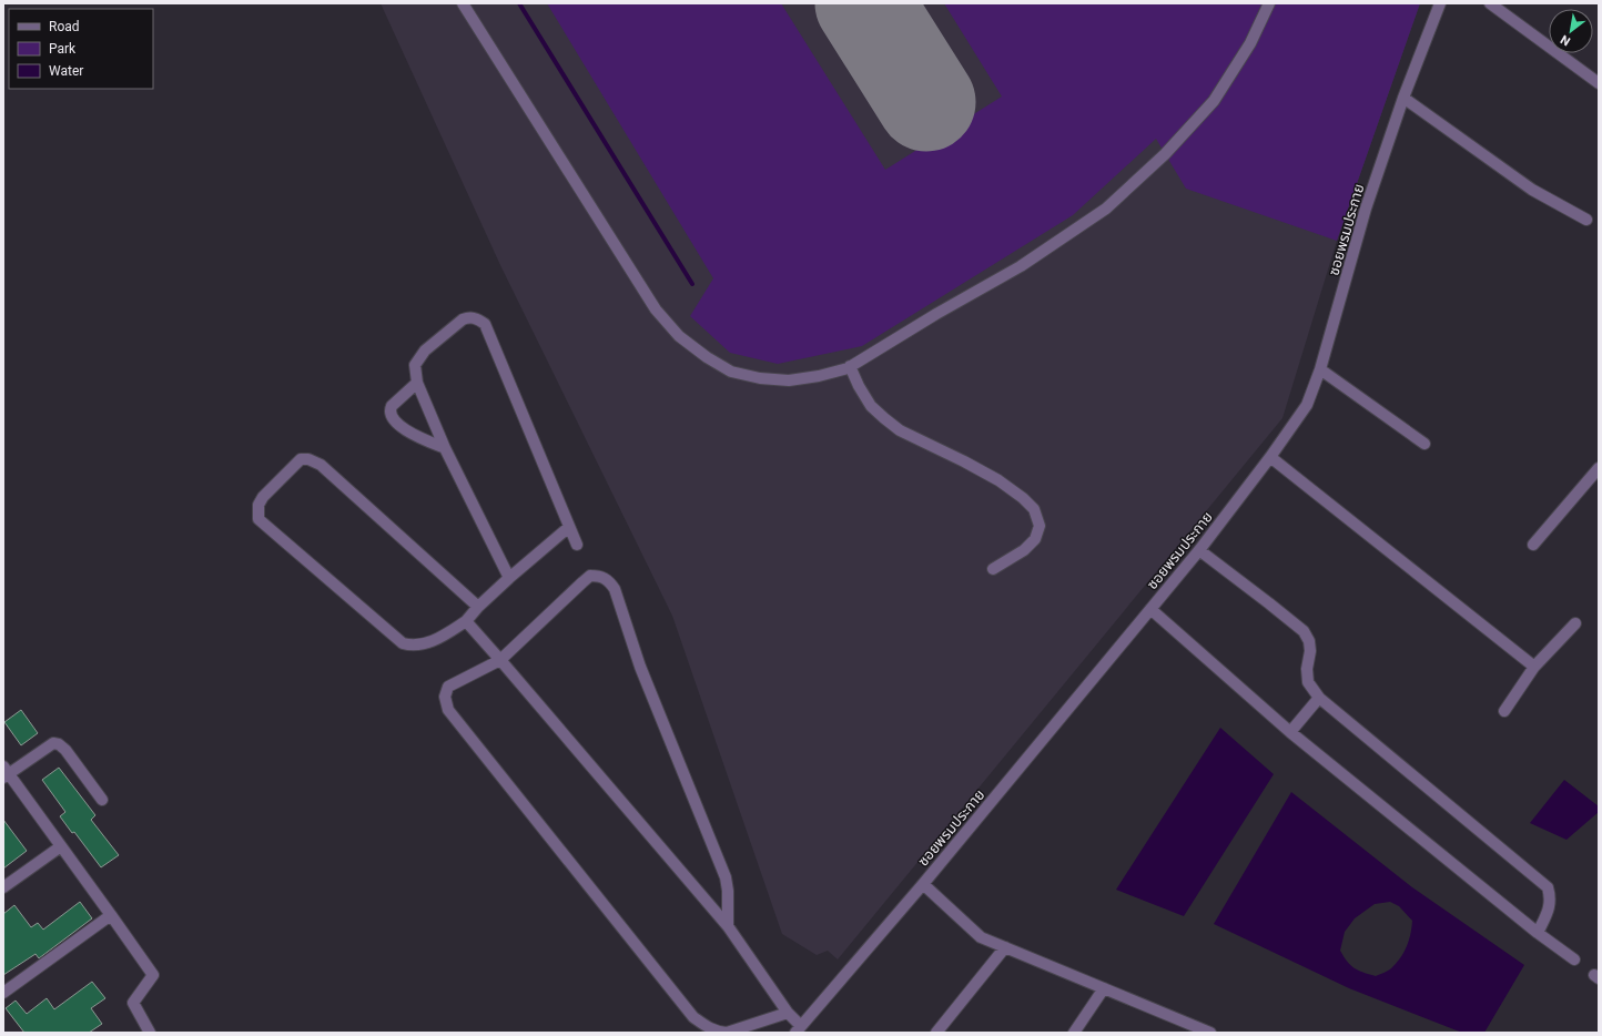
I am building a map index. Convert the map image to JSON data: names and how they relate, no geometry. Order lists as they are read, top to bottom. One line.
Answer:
{"streets":{"street":["ซอยพรมประกาย"]},"legend":["Road","Park","Water"],"north":"bottom left"}
